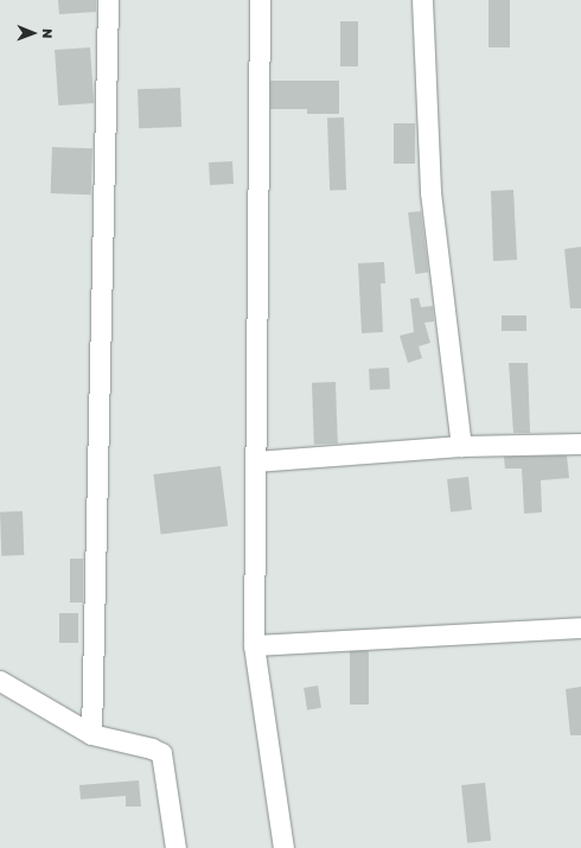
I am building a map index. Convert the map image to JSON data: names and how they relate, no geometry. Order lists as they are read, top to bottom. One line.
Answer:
{"north":"right"}
